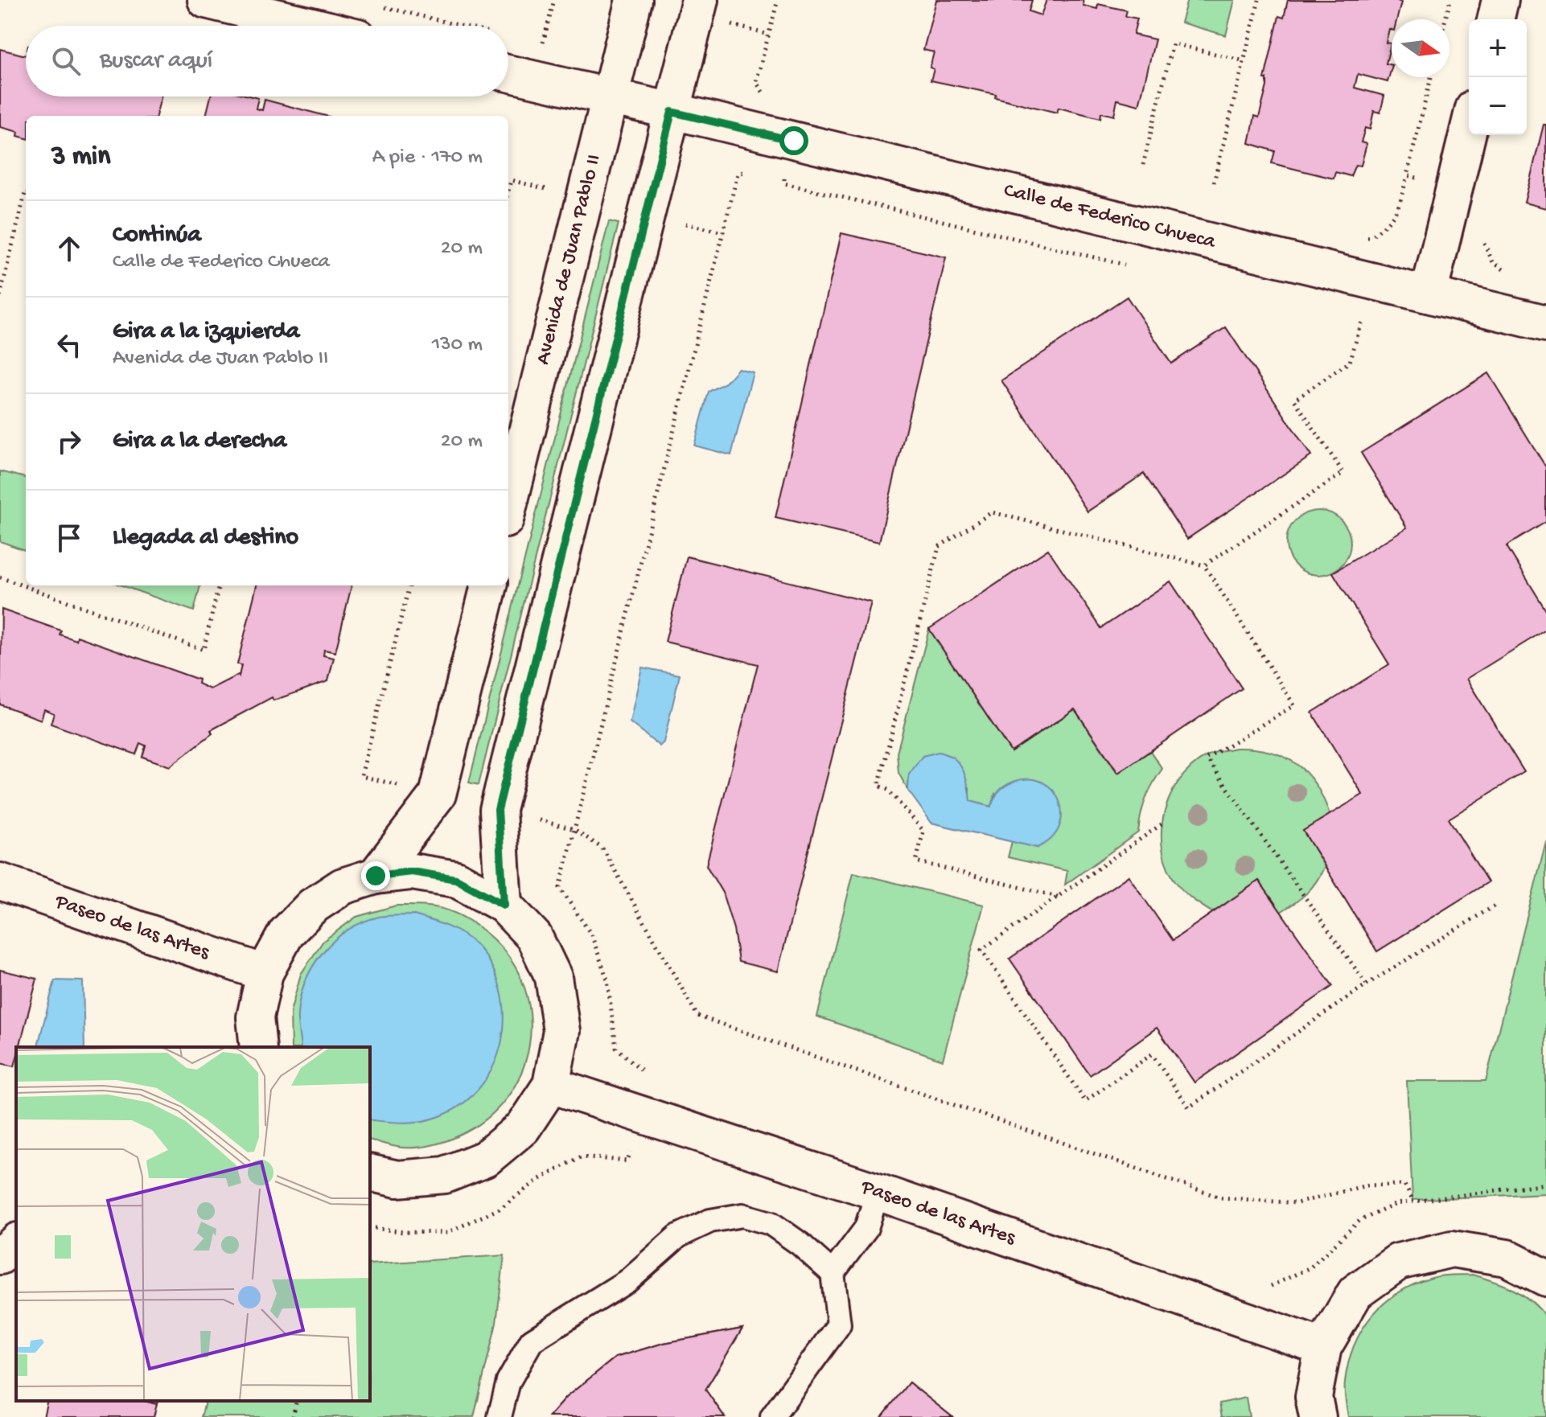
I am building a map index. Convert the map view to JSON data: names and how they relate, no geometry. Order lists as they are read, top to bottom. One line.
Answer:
{"streets":{"street":["Calle de Federico Chueca","Avenida de Juan Pablo II","Paseo de las Artes"]},"crossings":[["Calle de Federico Chueca","Avenida de Juan Pablo II"]],"north":"right","page":{"map_buttons":["+","−"],"search":"Buscar aquí","heading":["3 min","A pie · 170 m"],"list":[["Continúa","Calle de Federico Chueca","20 m"],["Gira a la izquierda","Avenida de Juan Pablo II","130 m"],["Gira a la derecha","20 m"],"Llegada al destino"]}}
